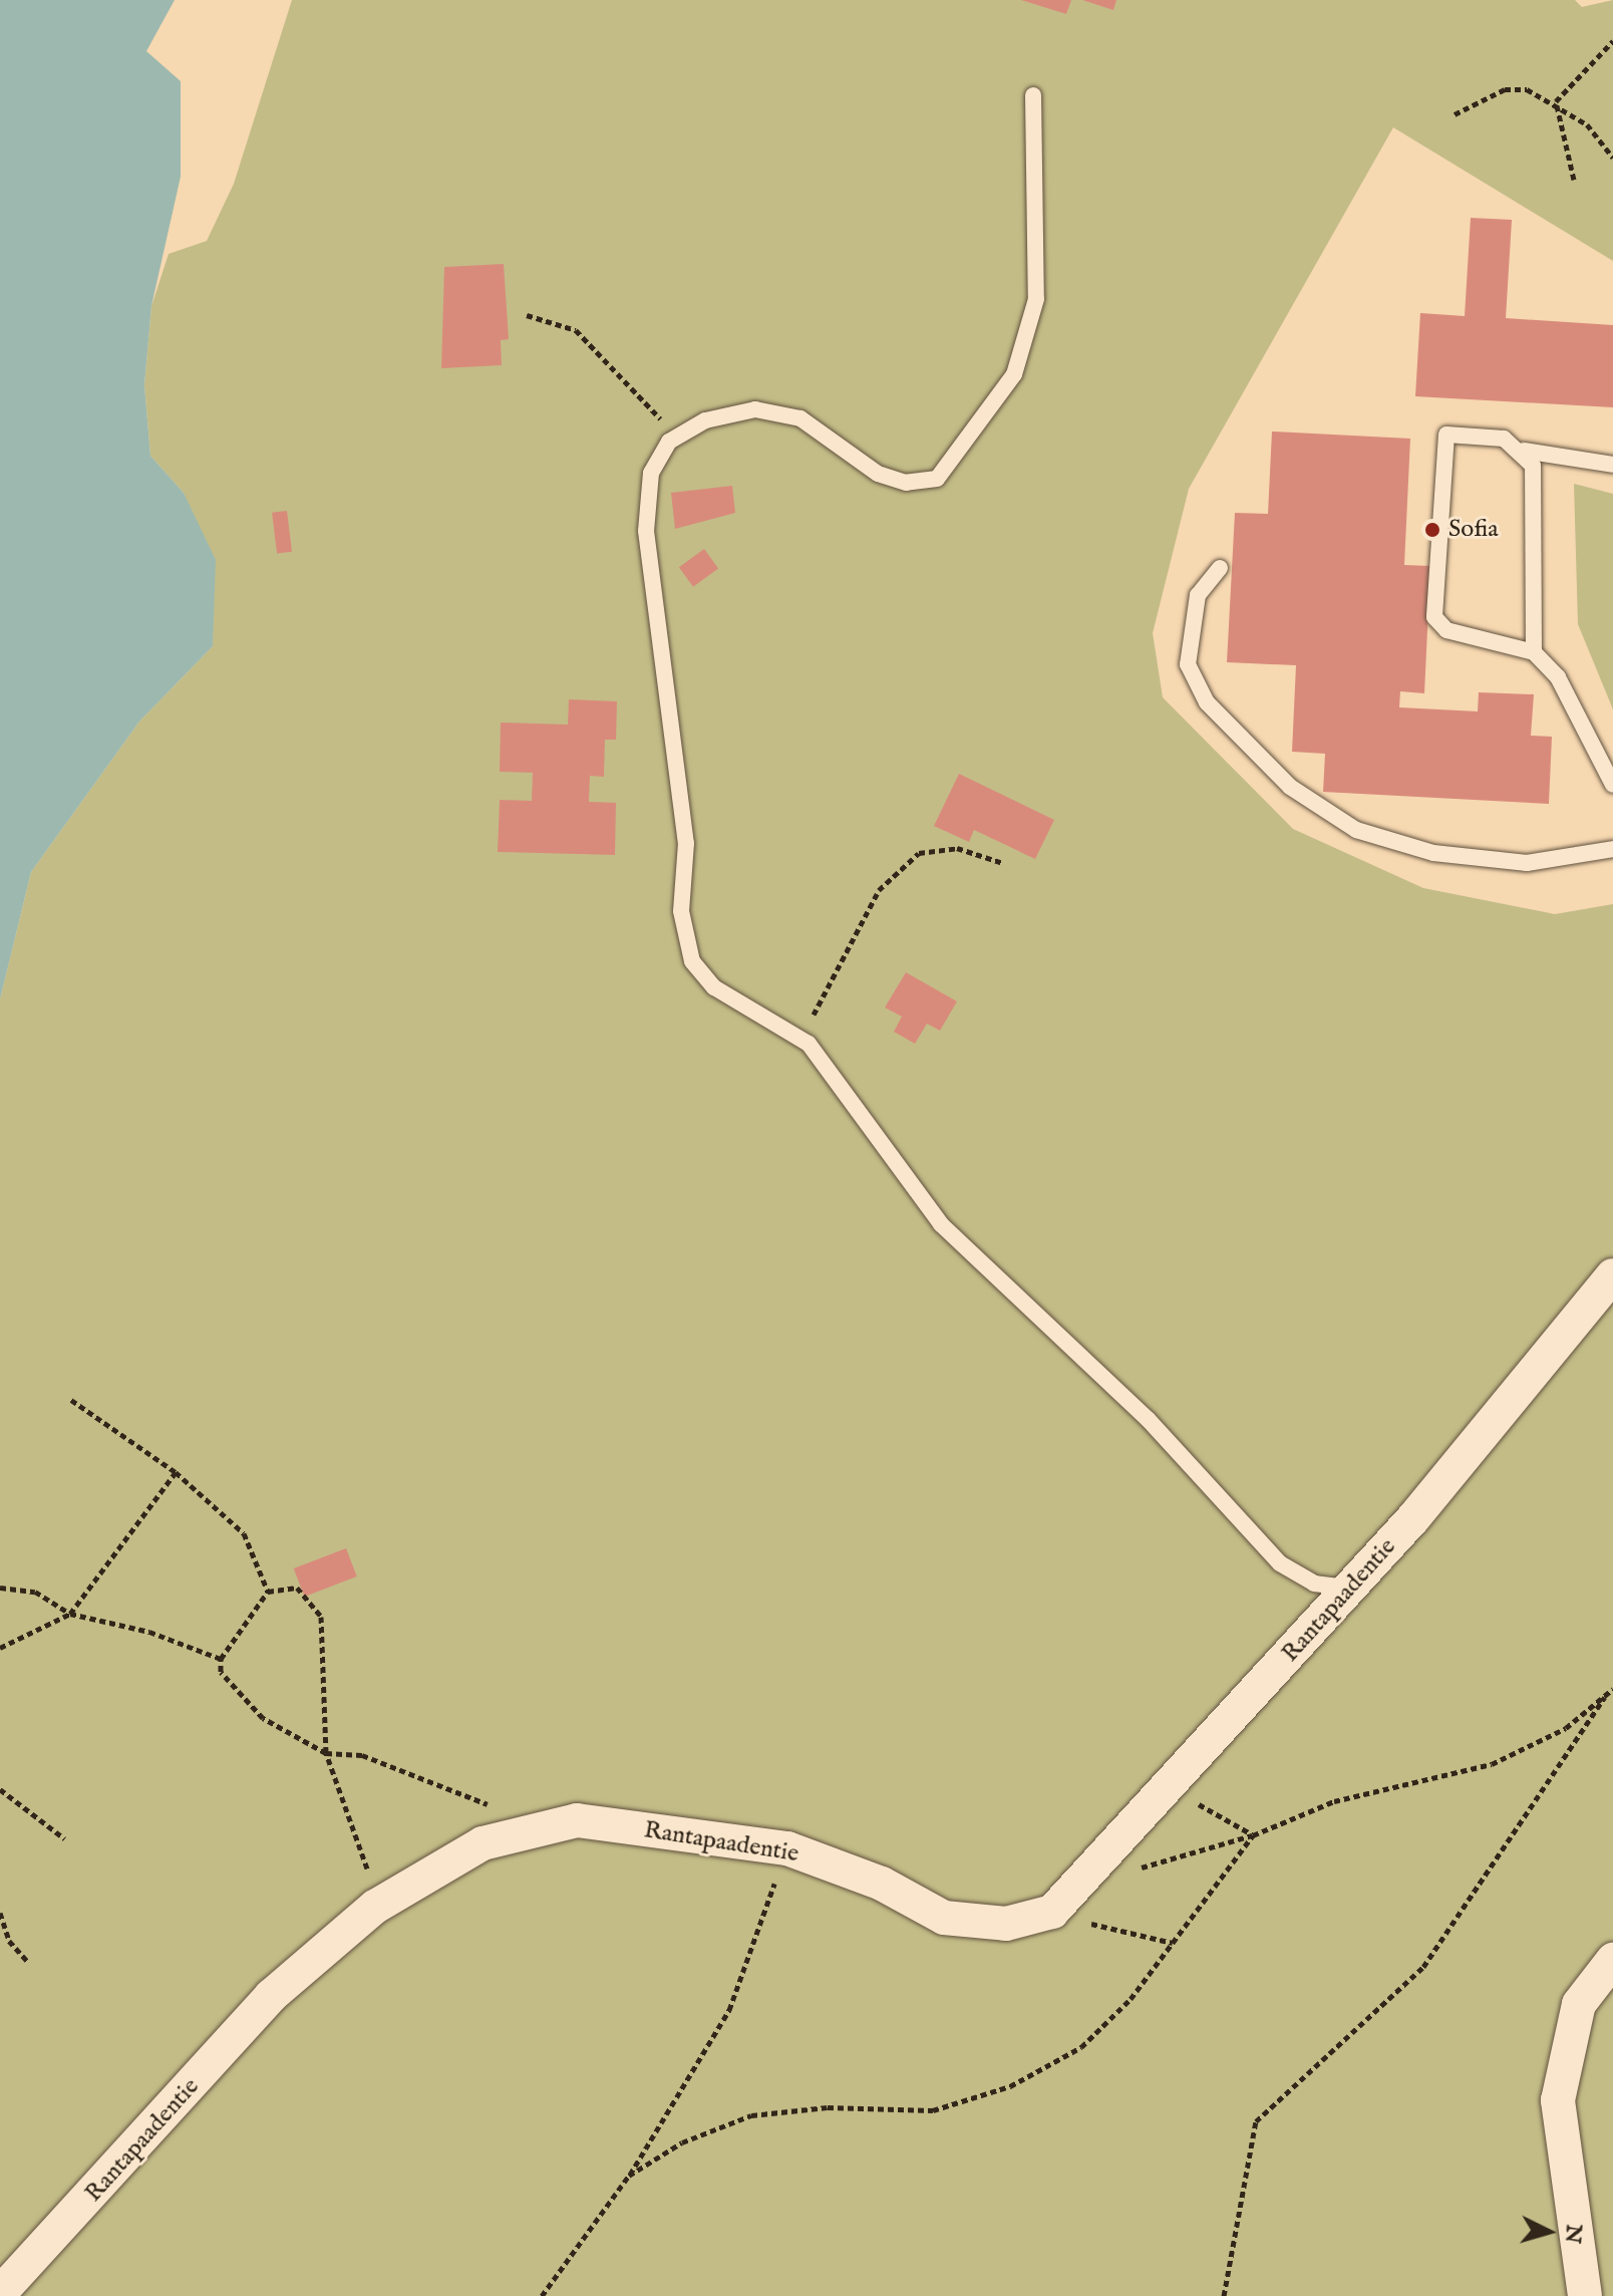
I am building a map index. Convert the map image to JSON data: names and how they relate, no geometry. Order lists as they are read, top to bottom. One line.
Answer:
{"streets":{"street":["Rantapaadentie"]},"places":["Sofia"],"north":"right"}
